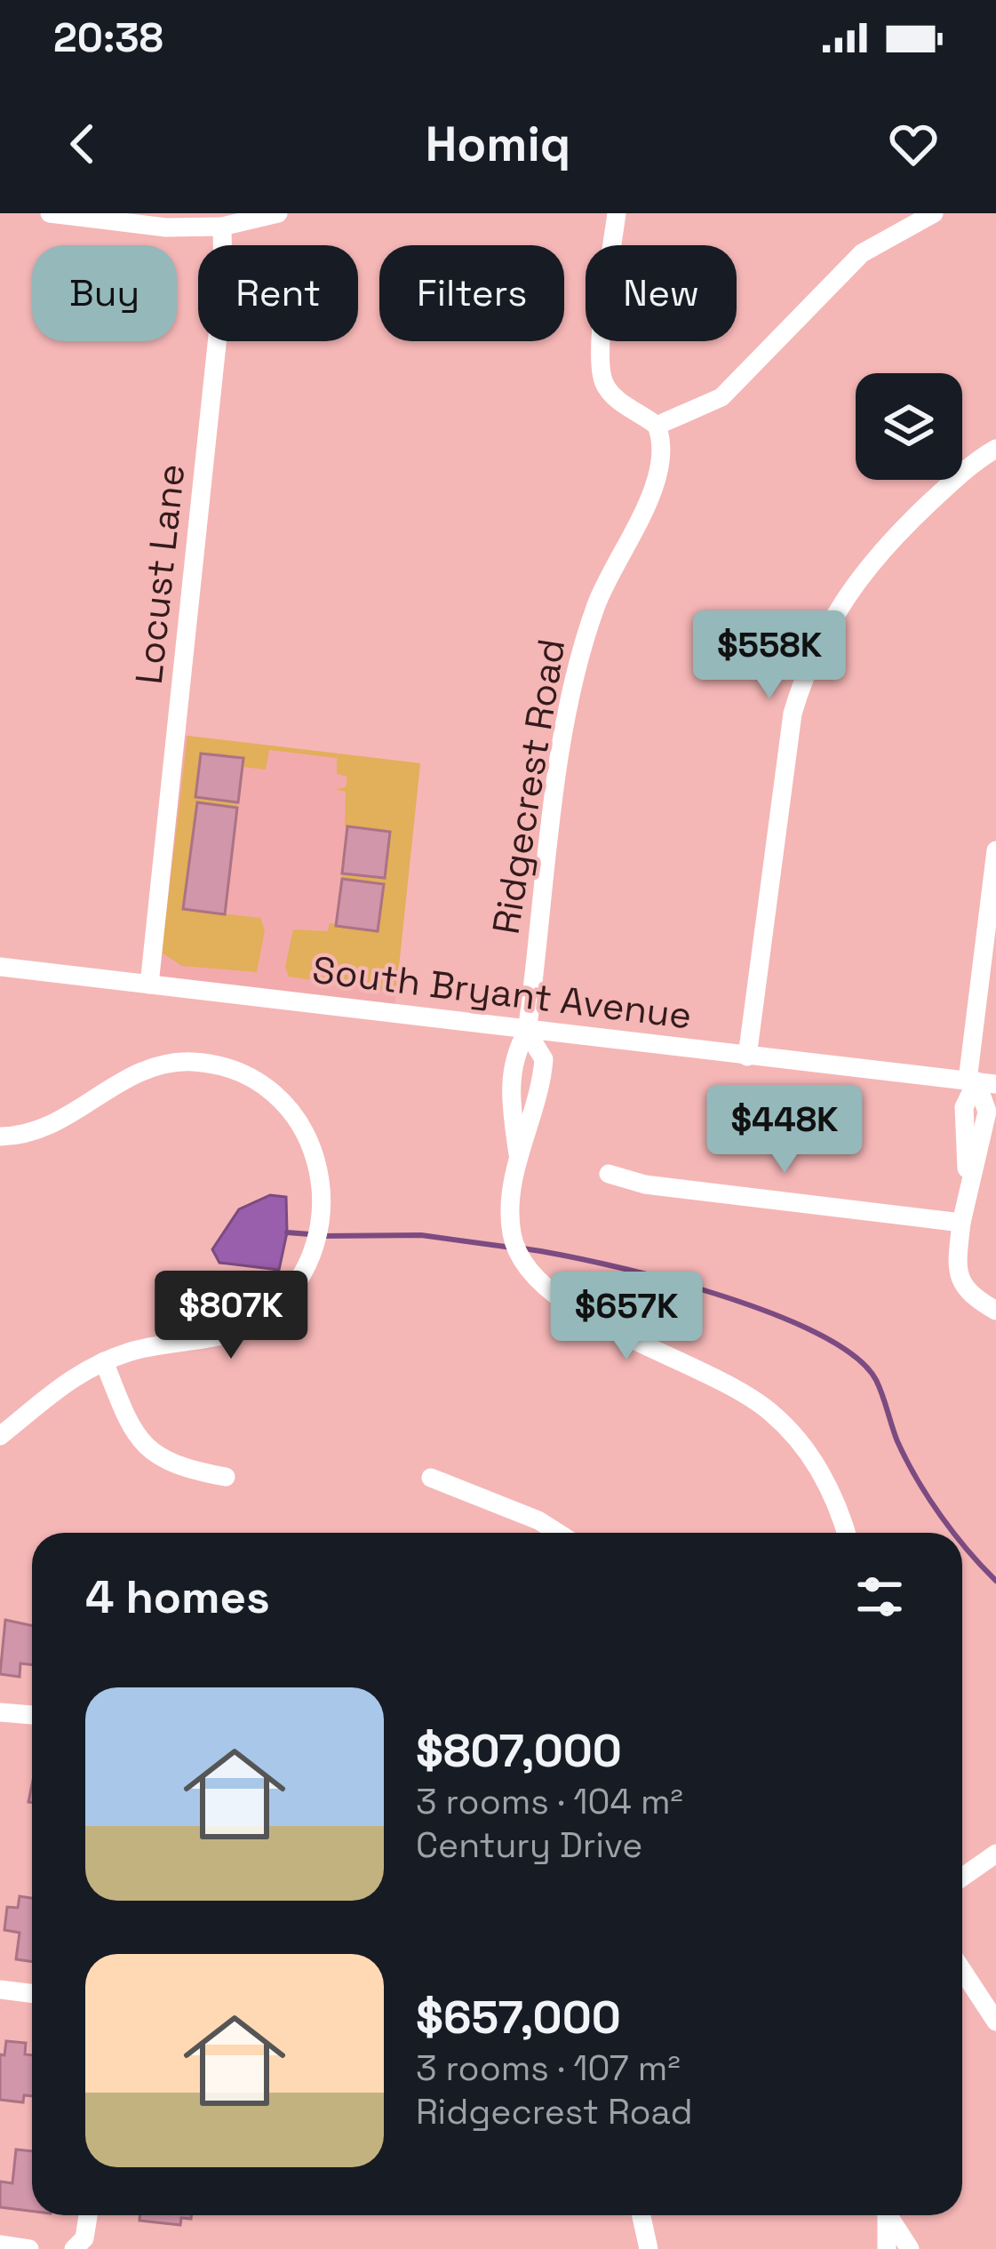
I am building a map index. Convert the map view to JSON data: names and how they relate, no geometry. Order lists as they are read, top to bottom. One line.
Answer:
{"streets":{"street":["Locust Lane","Ridgecrest Road","South Bryant Avenue"]},"crossings":[["Locust Lane","South Bryant Avenue"],["Ridgecrest Road","South Bryant Avenue"]],"page":{"status":"20:38","header":"Homiq","chip":["Buy","Rent","Filters","New"],"price":["$558K","$448K","$807K","$657K"],"heading":"4 homes","list":[{"name":"$807,000","note":"3 rooms · 104 m² · Century Drive"},{"name":"$657,000","note":"3 rooms · 107 m² · Ridgecrest Road"}]}}
